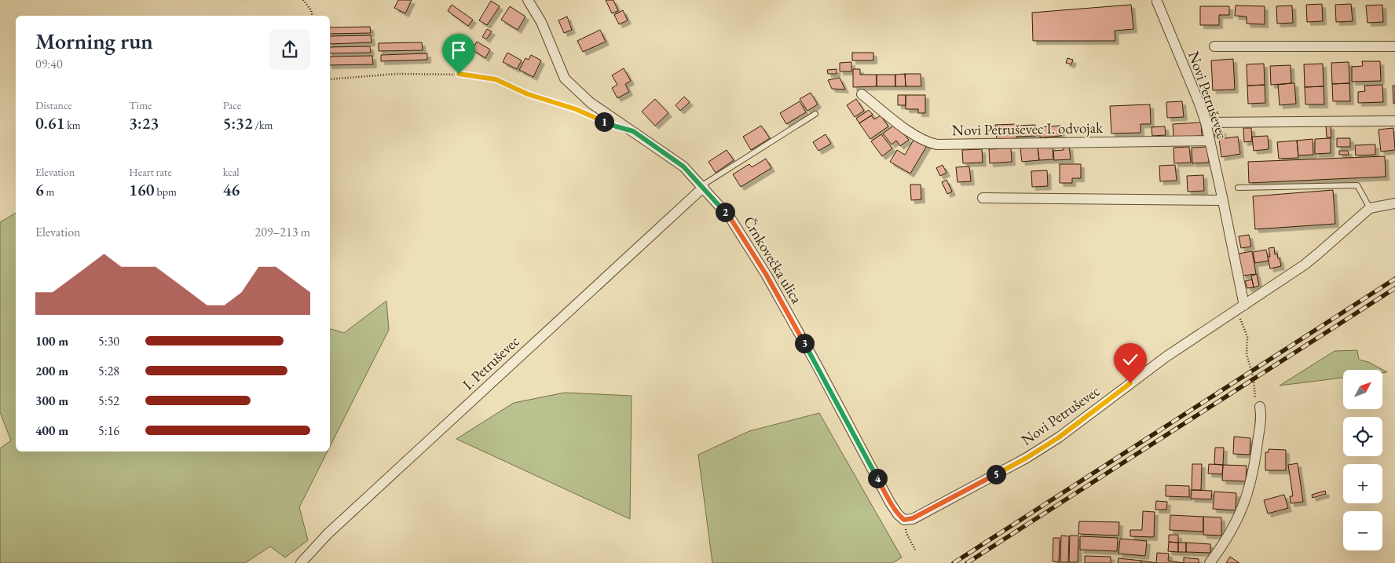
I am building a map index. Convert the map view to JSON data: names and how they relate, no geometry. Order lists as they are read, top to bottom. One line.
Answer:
{"streets":{"street":["Novi Petruševec","Novi Petruševec I. odvojak","Črnkovečka ulica","I. Petruševec"]},"crossings":[["Novi Petruševec","Novi Petruševec I. odvojak"],["Novi Petruševec","Črnkovečka ulica"],["Črnkovečka ulica","I. Petruševec"]],"north":"top right","page":{"heading":["Morning run","09:40"],"stats":[["Distance","0.61 km"],["Time","3:23"],["Pace","5:32 /km"],["Elevation","6 m"],["Heart rate","160 bpm"],["kcal","46"]],"pins":["1","2","3","5","4"],"chart":["Elevation","209–213 m"],"list":[{"name":"100 m","note":"5:30"},{"name":"200 m","note":"5:28"},{"name":"300 m","note":"5:52"},{"name":"400 m","note":"5:16"}],"map_buttons":["+","−"]}}
